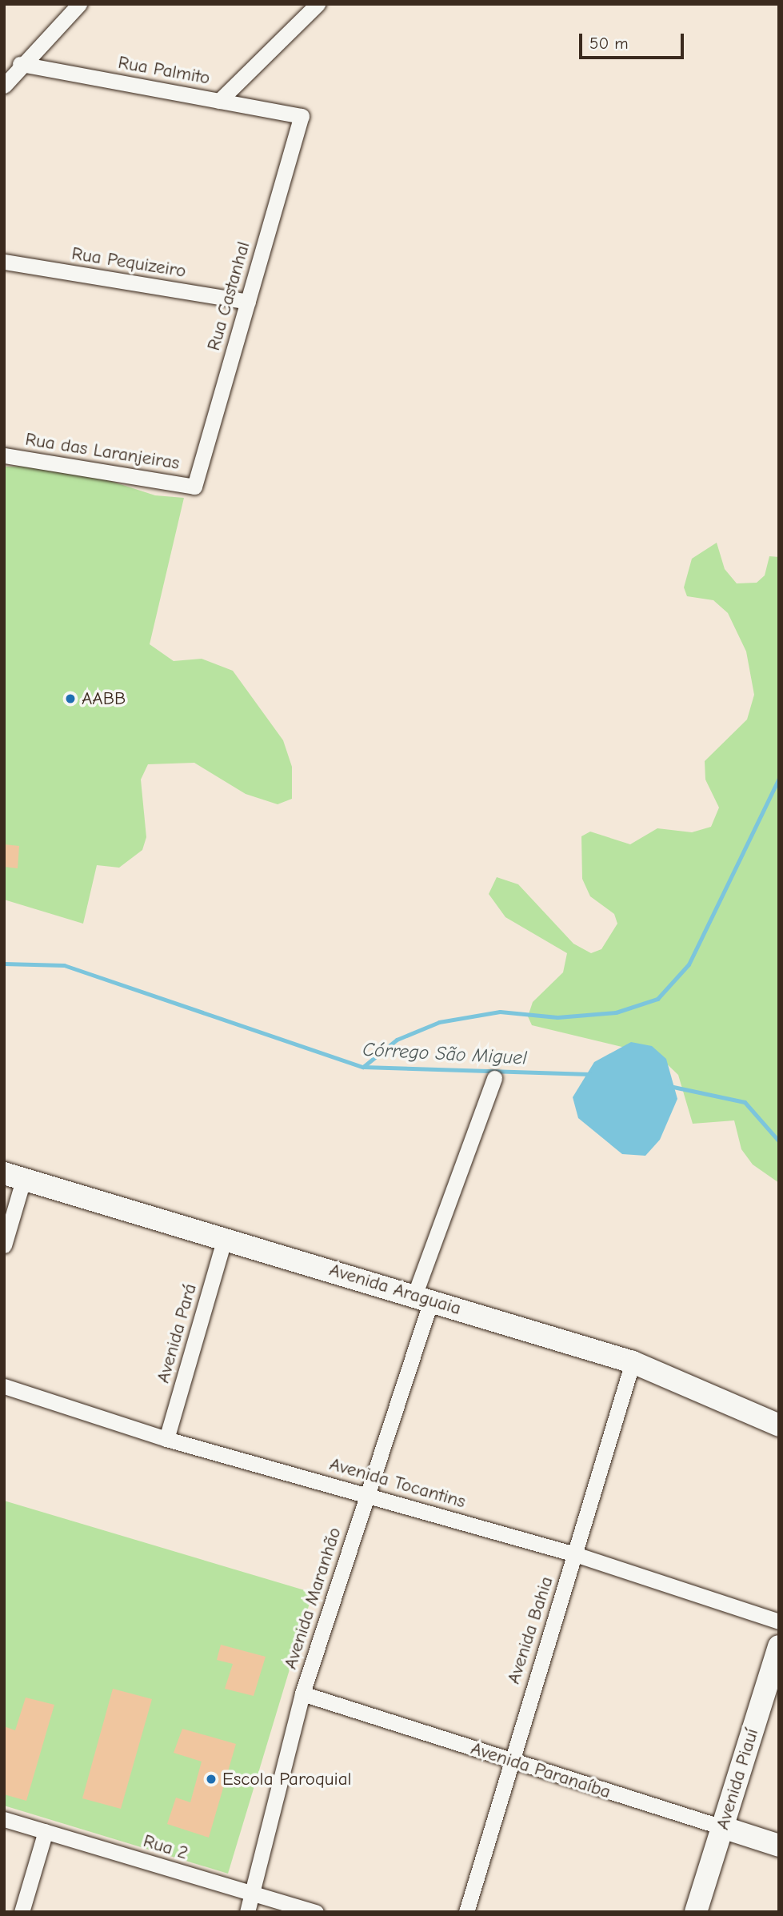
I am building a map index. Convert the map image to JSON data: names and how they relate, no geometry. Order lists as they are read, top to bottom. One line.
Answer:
{"streets":{"street":["Rua Palmito","Rua Pequizeiro","Rua Castanhal","Rua das Laranjeiras","Avenida Araguaia","Avenida Pará","Avenida Tocantins","Avenida Maranhão","Avenida Bahia","Avenida Paranaíba","Avenida Piauí","Rua 2"]},"crossings":[["Rua Palmito","Rua Castanhal"],["Rua Pequizeiro","Rua Castanhal"],["Rua Castanhal","Rua das Laranjeiras"],["Avenida Araguaia","Avenida Pará"],["Avenida Araguaia","Avenida Maranhão"],["Avenida Araguaia","Avenida Bahia"],["Avenida Pará","Avenida Tocantins"],["Avenida Tocantins","Avenida Maranhão"],["Avenida Tocantins","Avenida Bahia"],["Avenida Maranhão","Avenida Paranaíba"],["Avenida Maranhão","Rua 2"],["Avenida Bahia","Avenida Paranaíba"],["Avenida Paranaíba","Avenida Piauí"]],"water":["Córrego São Miguel"],"places":["AABB","Escola Paroquial"],"scale_bar":"50 m"}
